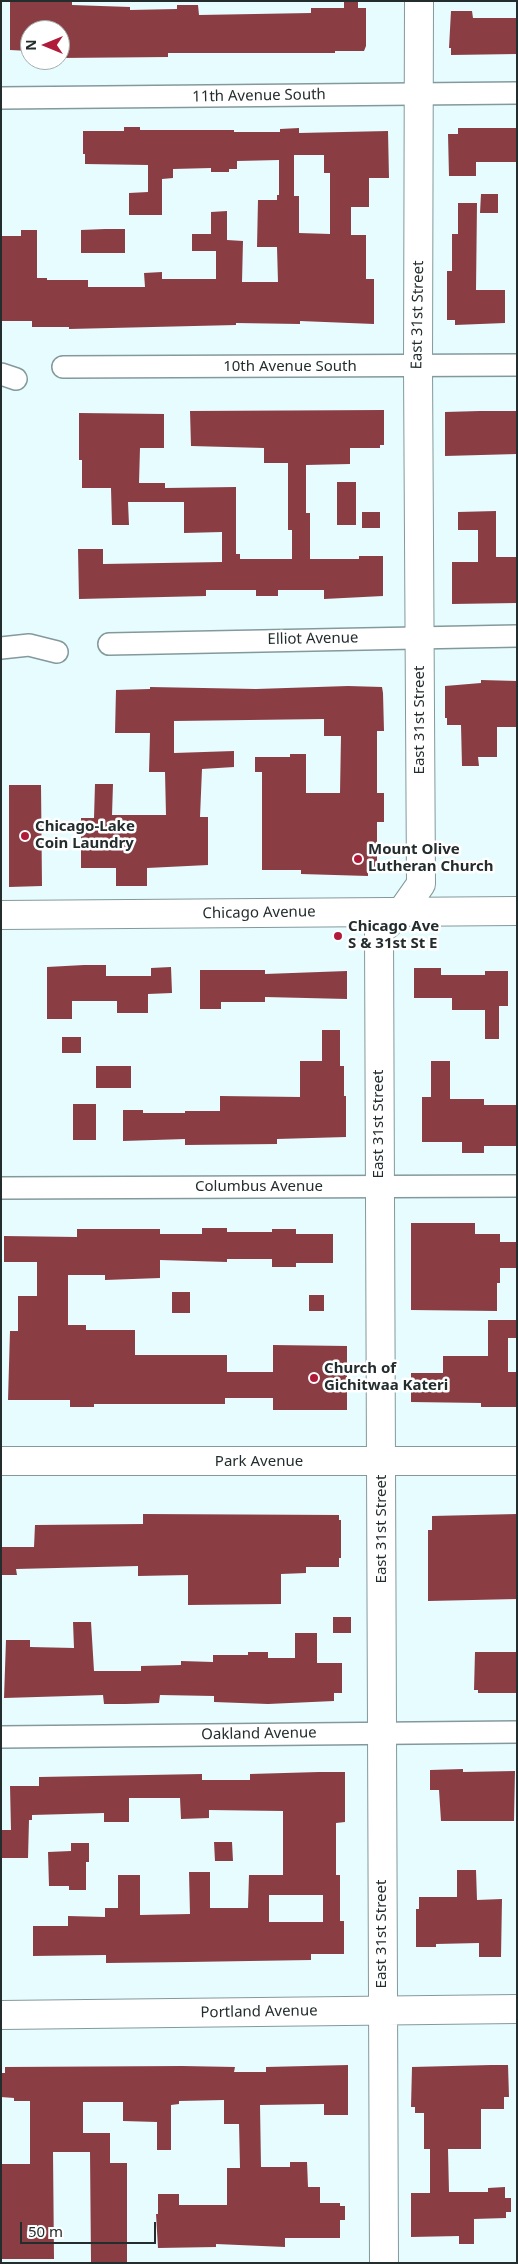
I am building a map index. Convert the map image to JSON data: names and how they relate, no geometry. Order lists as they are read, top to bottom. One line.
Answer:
{"streets":{"street":["11th Avenue South","East 31st Street","10th Avenue South","Elliot Avenue","Chicago Avenue","Columbus Avenue","Park Avenue","Oakland Avenue","Portland Avenue"]},"crossings":[["11th Avenue South","East 31st Street"],["East 31st Street","10th Avenue South"],["East 31st Street","Elliot Avenue"],["East 31st Street","Chicago Avenue"],["East 31st Street","Columbus Avenue"],["East 31st Street","Park Avenue"],["East 31st Street","Oakland Avenue"],["East 31st Street","Portland Avenue"]],"places":["Chicago-Lake Coin Laundry","Mount Olive Lutheran Church","Chicago Ave S & 31st St E","Church of Gichitwaa Kateri"],"scale_bar":"50 m","north":"left"}
